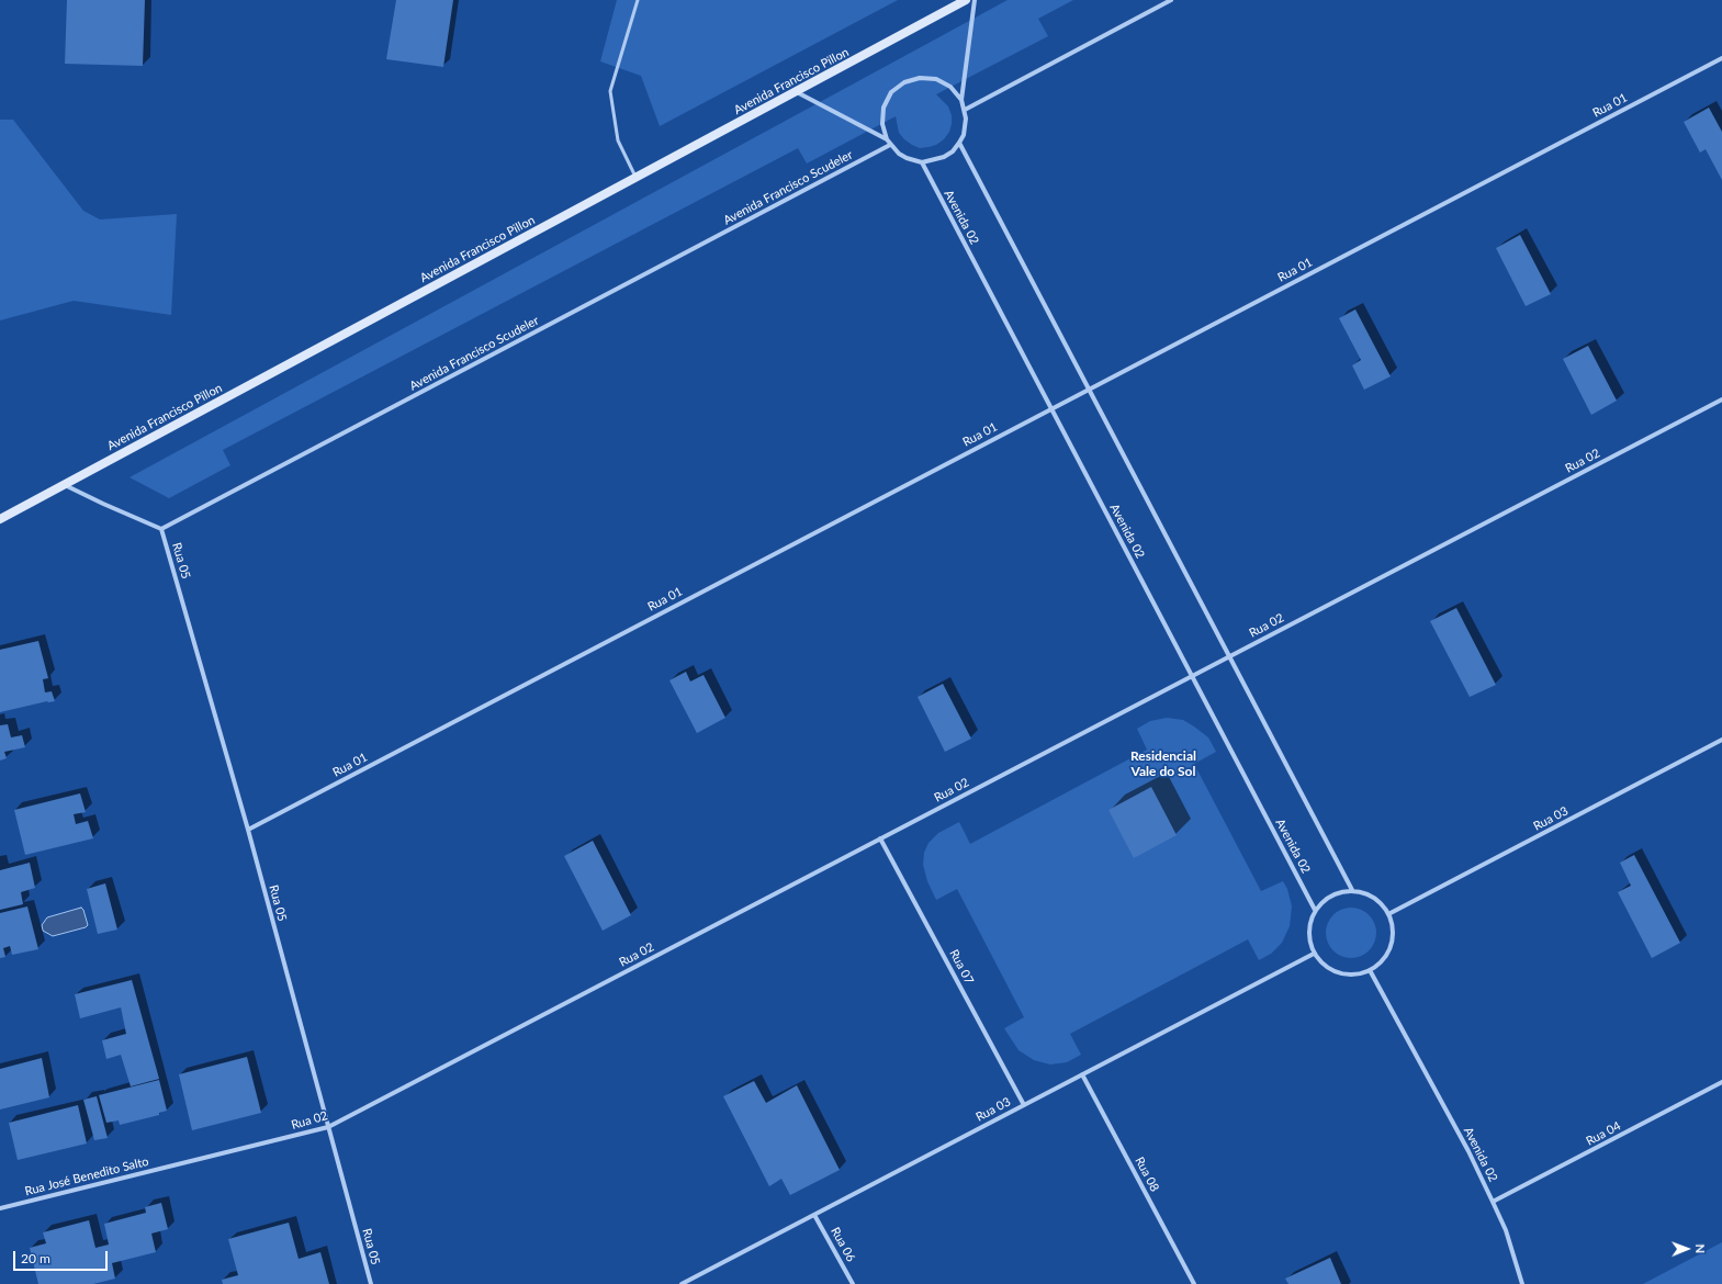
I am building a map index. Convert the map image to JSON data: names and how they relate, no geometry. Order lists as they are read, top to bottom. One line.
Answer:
{"streets":{"main road":["Avenida Francisco Pillon"],"street":["Rua 01","Avenida Francisco Scudeler","Avenida 02","Rua 02","Rua 05","Rua 03","Rua 07","Rua 04","Rua 08","Rua José Benedito Salto","Rua 06"]},"crossings":[["Rua 01","Avenida 02"],["Rua 01","Rua 05"],["Avenida Francisco Scudeler","Avenida 02"],["Avenida Francisco Scudeler","Rua 05"],["Avenida 02","Rua 02"],["Avenida 02","Rua 03"],["Avenida 02","Rua 04"],["Rua 02","Rua 05"],["Rua 02","Rua 07"],["Rua 02","Rua José Benedito Salto"],["Rua 03","Rua 07"],["Rua 03","Rua 08"],["Rua 03","Rua 06"]],"districts":["Residencial Vale do Sol"],"scale_bar":"20 m","north":"right"}
